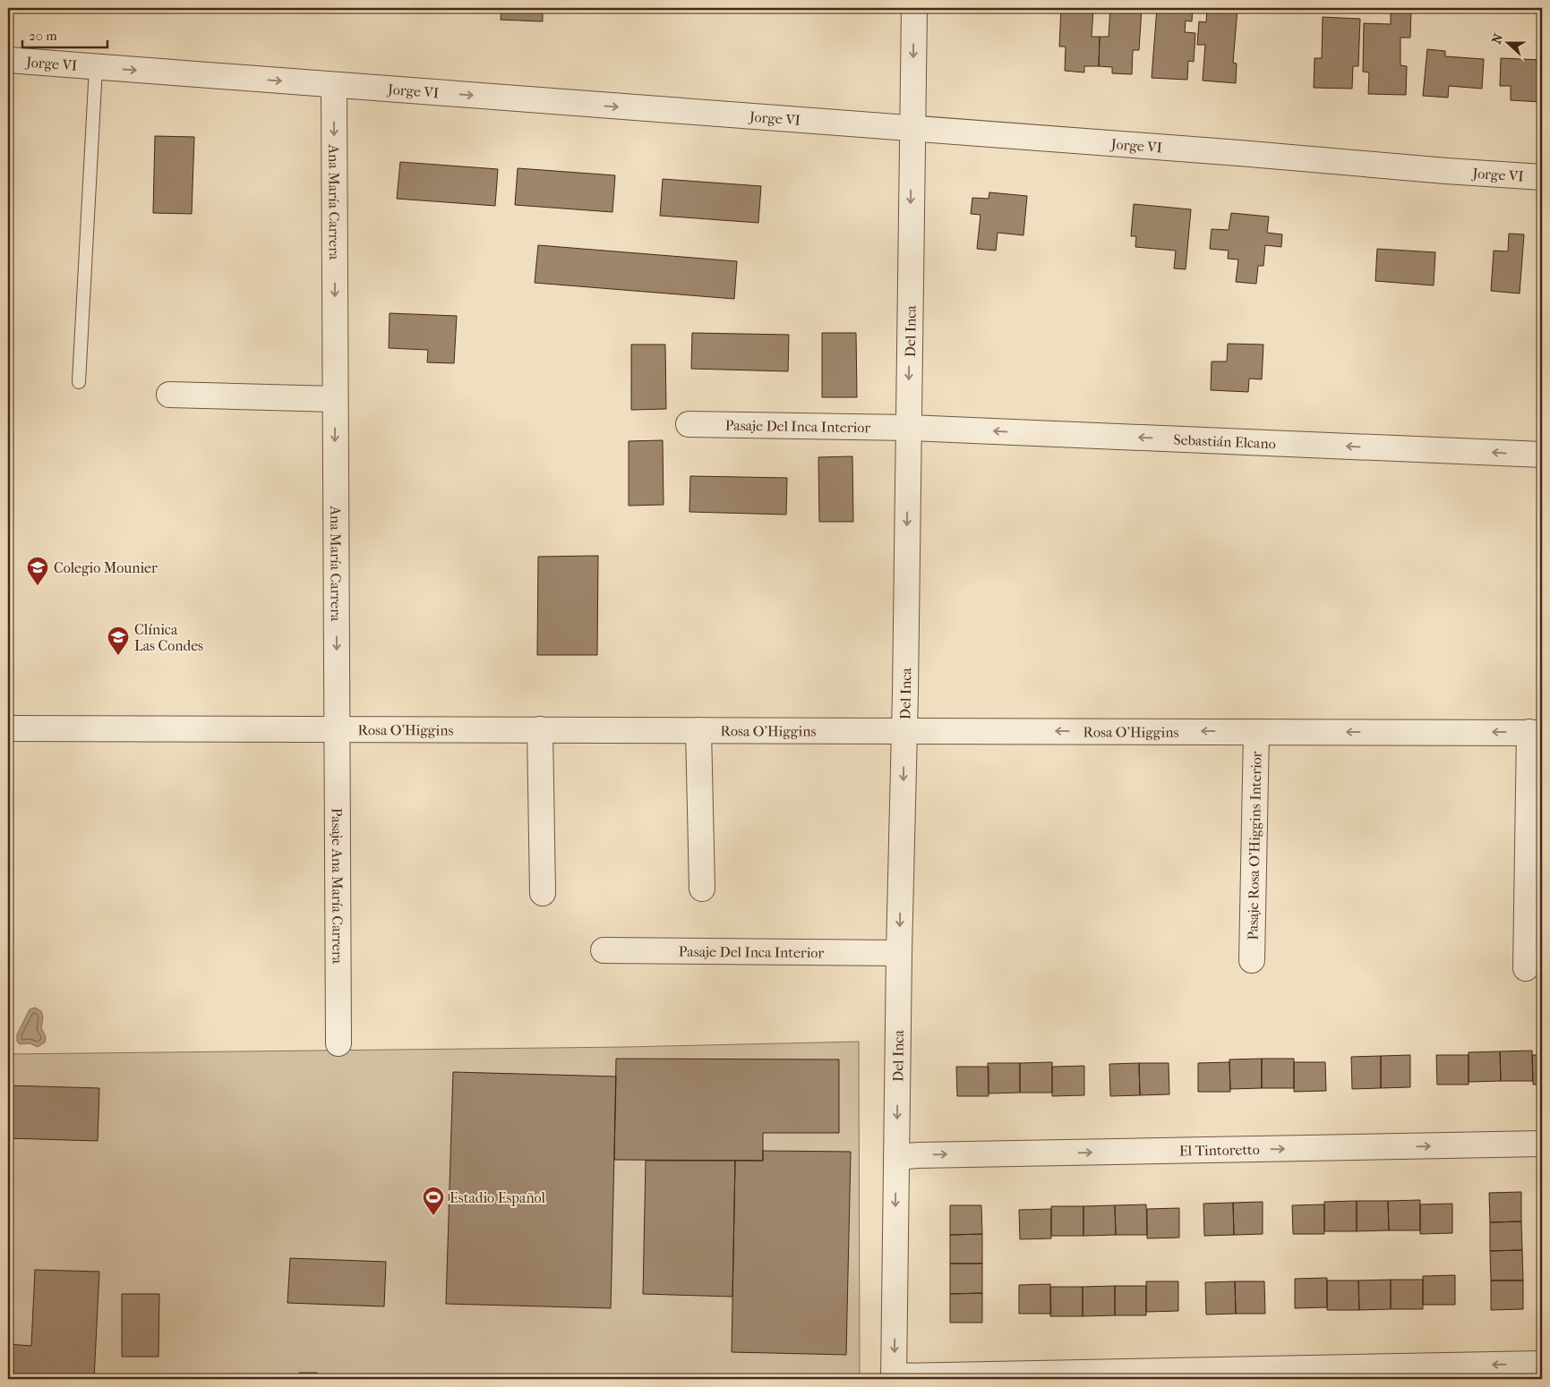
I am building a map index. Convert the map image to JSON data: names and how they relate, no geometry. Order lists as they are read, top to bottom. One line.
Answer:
{"streets":{"street":["Jorge VI","Ana María Carrera","Del Inca","Pasaje Del Inca Interior","Sebastián Elcano","Rosa O'Higgins","Pasaje Rosa O'Higgins Interior","Pasaje Ana María Carrera","El Tintoretto"]},"crossings":[["Jorge VI","Ana María Carrera"],["Jorge VI","Del Inca"],["Ana María Carrera","Rosa O'Higgins"],["Ana María Carrera","Pasaje Ana María Carrera"],["Del Inca","Pasaje Del Inca Interior"],["Del Inca","Sebastián Elcano"],["Del Inca","Rosa O'Higgins"],["Del Inca","El Tintoretto"],["Pasaje Del Inca Interior","Sebastián Elcano"],["Rosa O'Higgins","Pasaje Rosa O'Higgins Interior"],["Rosa O'Higgins","Pasaje Ana María Carrera"]],"one_way":["Jorge VI","Ana María Carrera","Del Inca","Sebastián Elcano","Rosa O'Higgins"],"places":{"school or university":["Colegio Mounier","Clínica Las Condes"],"sports":["Estadio Español"]},"scale_bar":"20 m","north":"left"}
